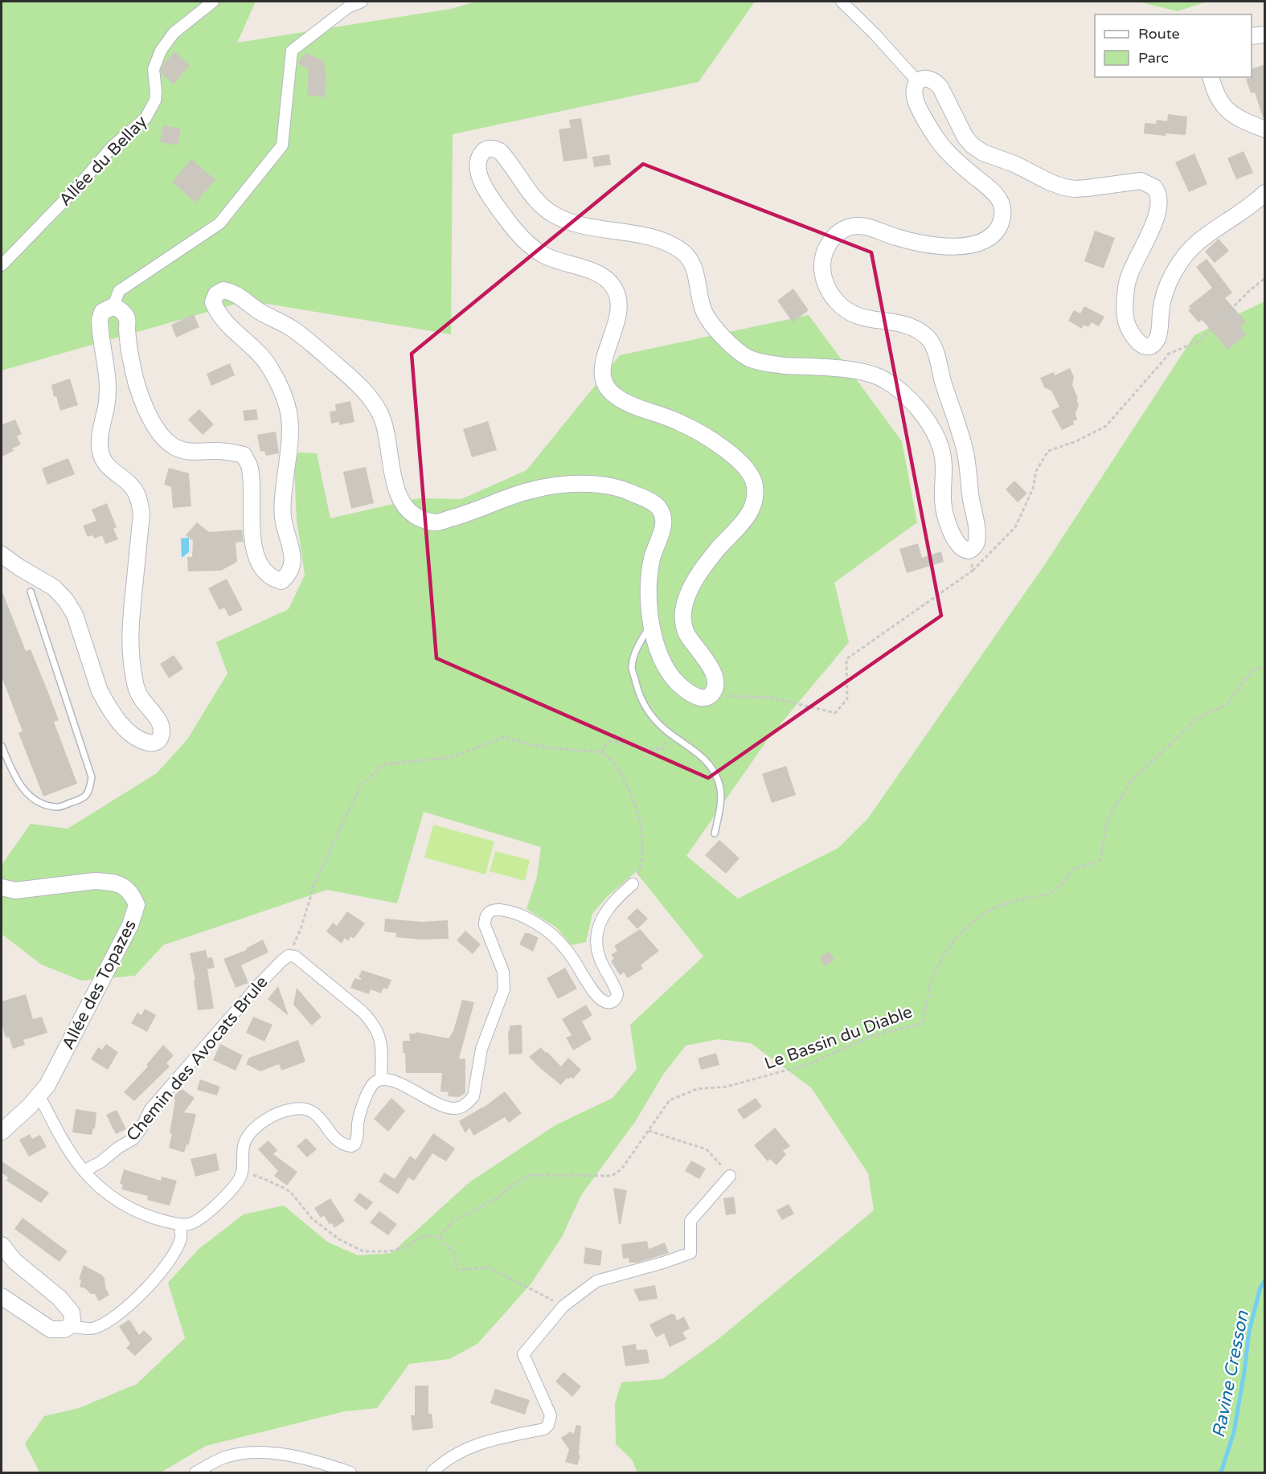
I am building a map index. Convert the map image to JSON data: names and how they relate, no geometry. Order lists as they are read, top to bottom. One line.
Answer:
{"streets":{"main road":["Allée des Topazes"],"street":["Allée du Bellay","Chemin des Avocats Brule"],"path":["Le Bassin du Diable"]},"water":["Ravine Cresson"],"legend":["Route","Parc"]}
